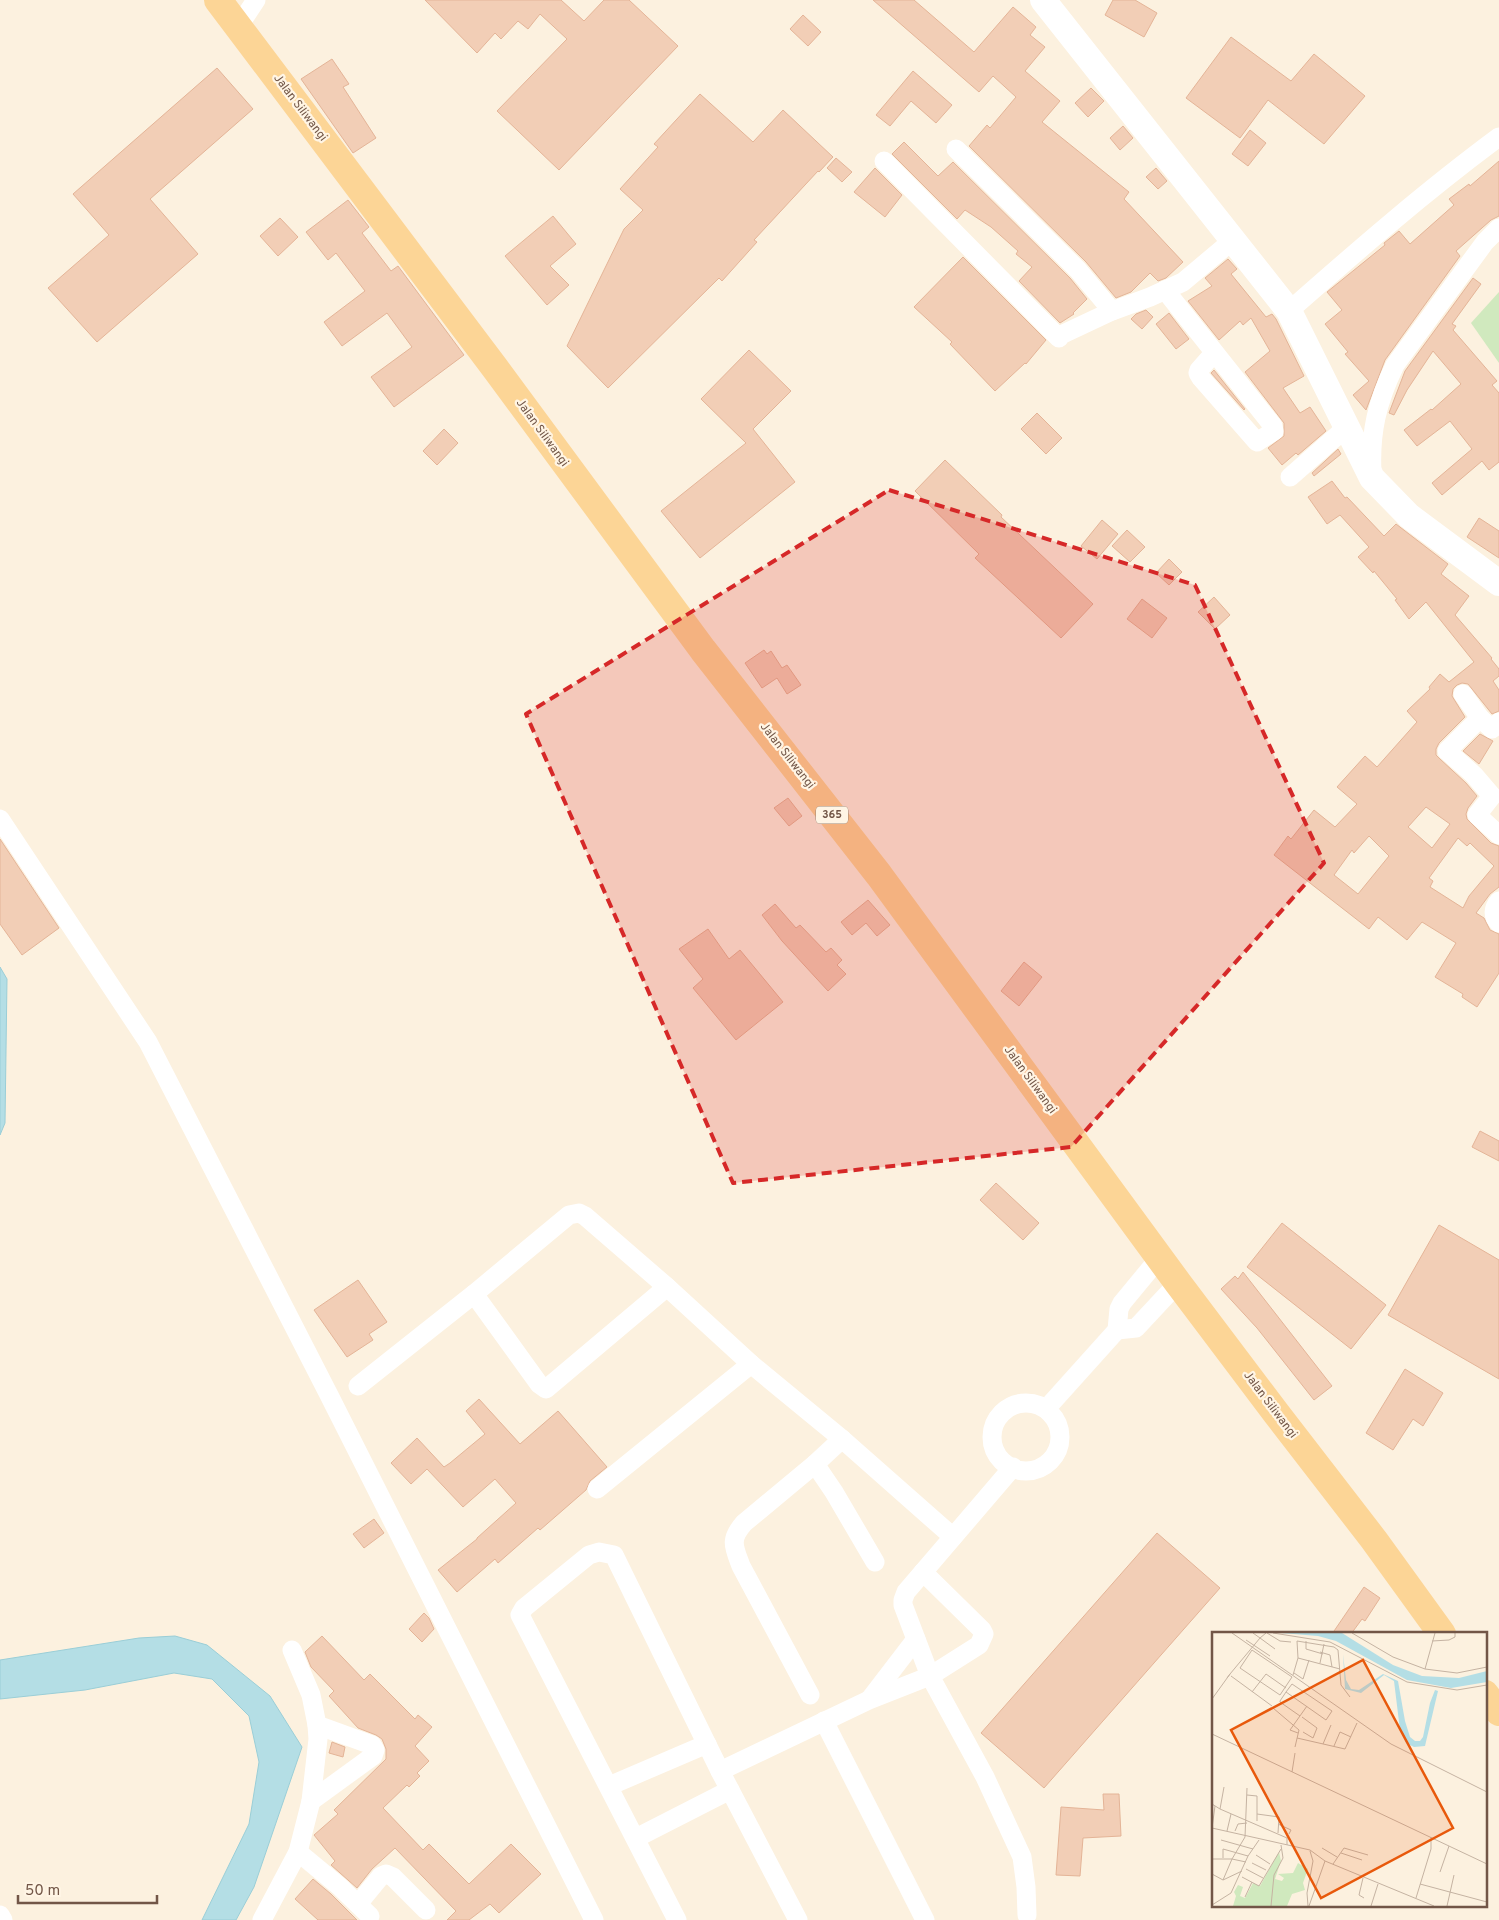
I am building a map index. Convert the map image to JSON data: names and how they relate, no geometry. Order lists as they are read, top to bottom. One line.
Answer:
{"streets":{"main road":["Jalan Siliwangi","365"]},"scale_bar":"50 m"}
